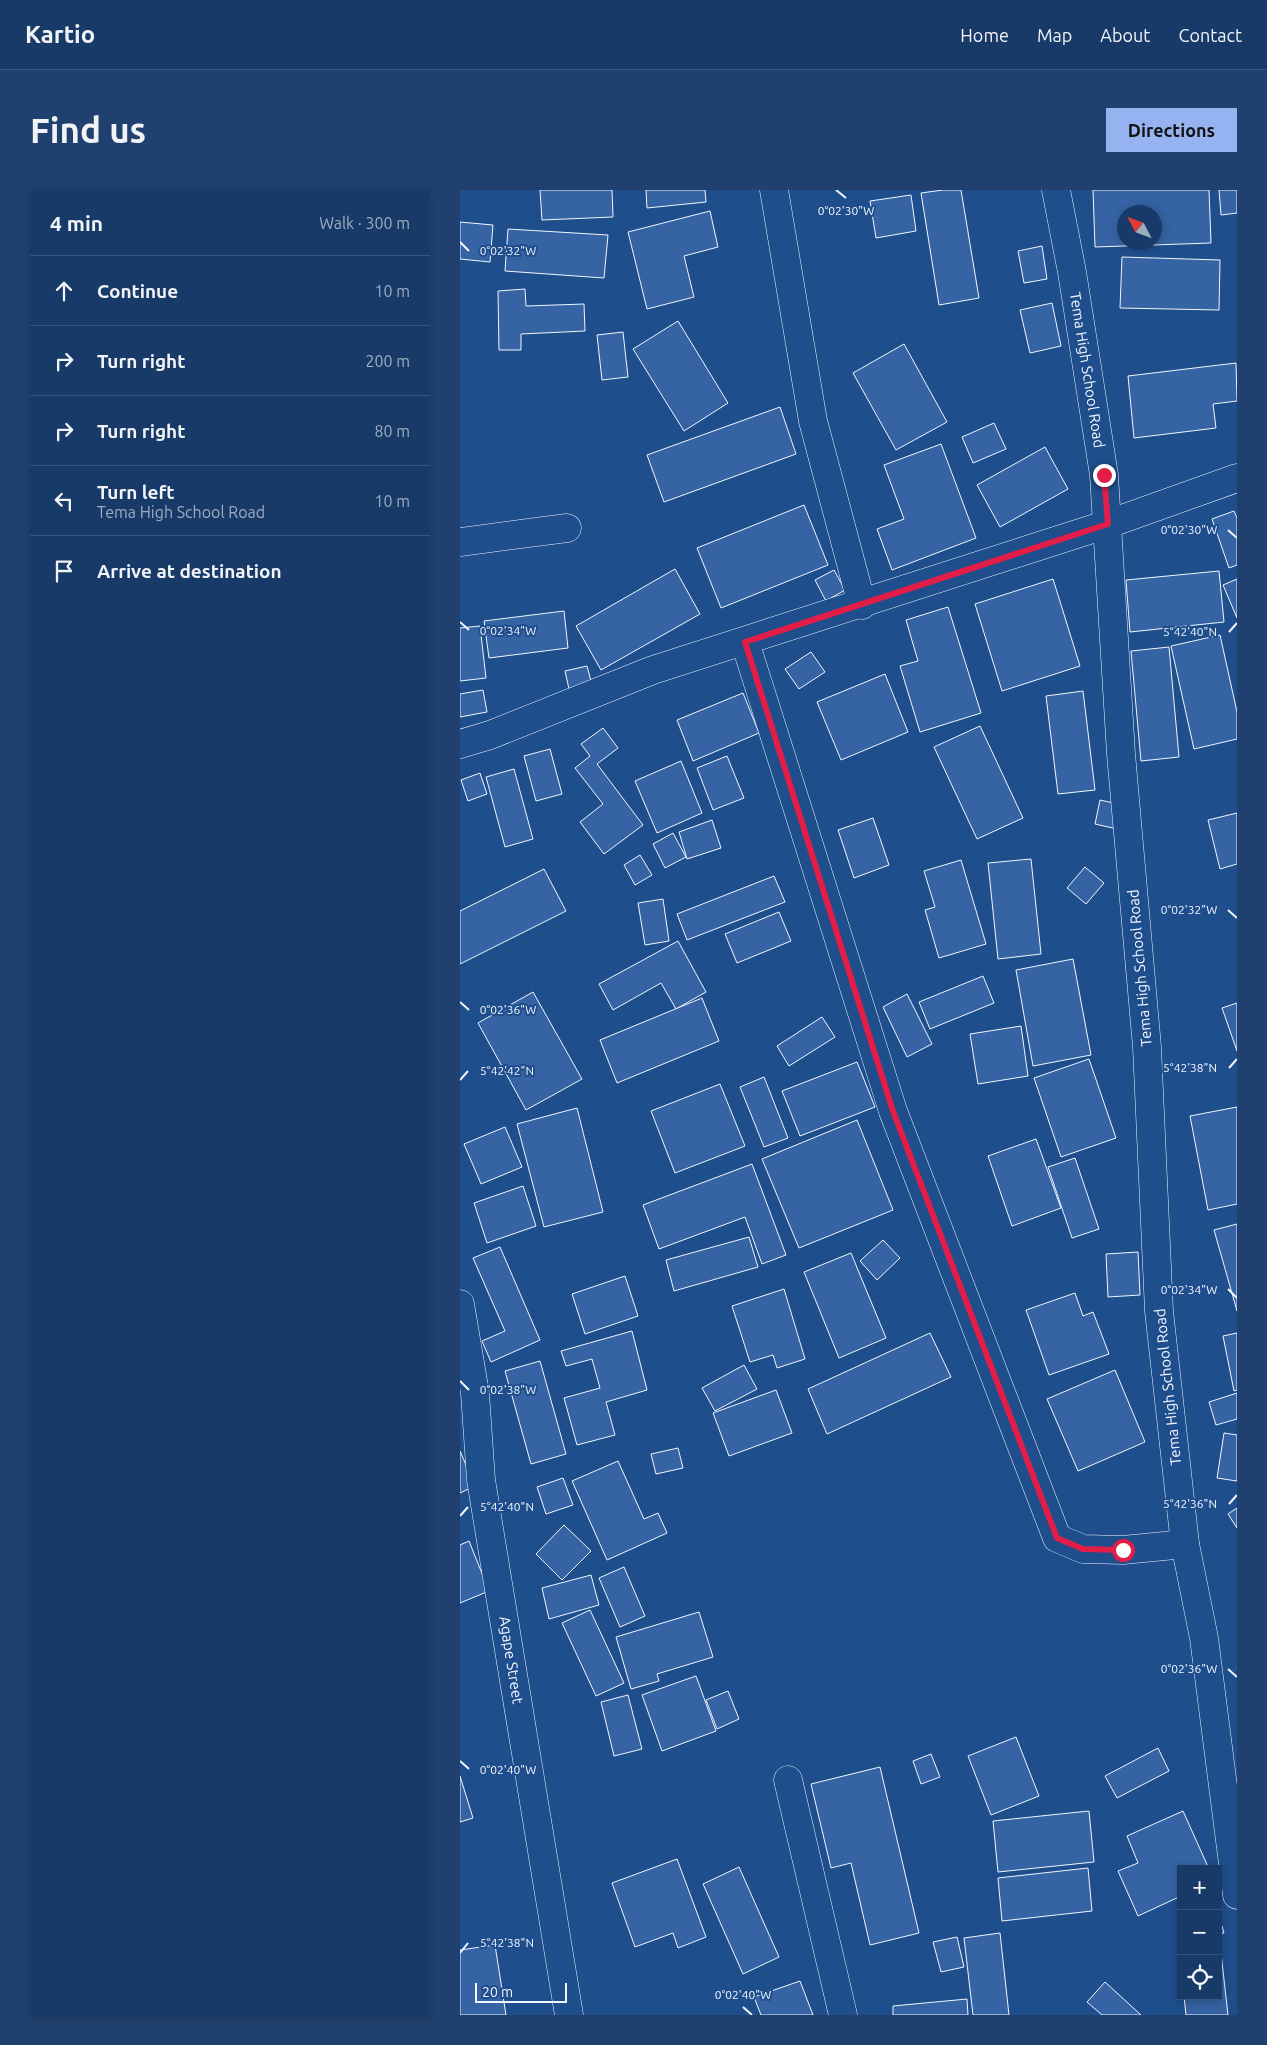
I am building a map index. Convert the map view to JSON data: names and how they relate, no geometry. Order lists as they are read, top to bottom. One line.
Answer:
{"streets":{"street":["Tema High School Road","Agape Street"]},"scale_bar":"20 m","north":"top left","page":{"header":"Kartio","nav":["Home","Map","About","Contact"],"buttons":"Directions","title":"Find us","heading":["4 min","Walk · 300 m"],"list":[["Continue","10 m"],["Turn right","200 m"],["Turn right","80 m"],["Turn left","Tema High School Road","10 m"],"Arrive at destination"],"map_buttons":["+","−"],"scale":"20 m"},"coordinates":["0°02'30\"W","0°02'32\"W","0°02'34\"W","5°42'40\"N","0°02'36\"W","5°42'38\"N","5°42'42\"N","0°02'38\"W","5°42'36\"N","0°02'40\"W"]}
